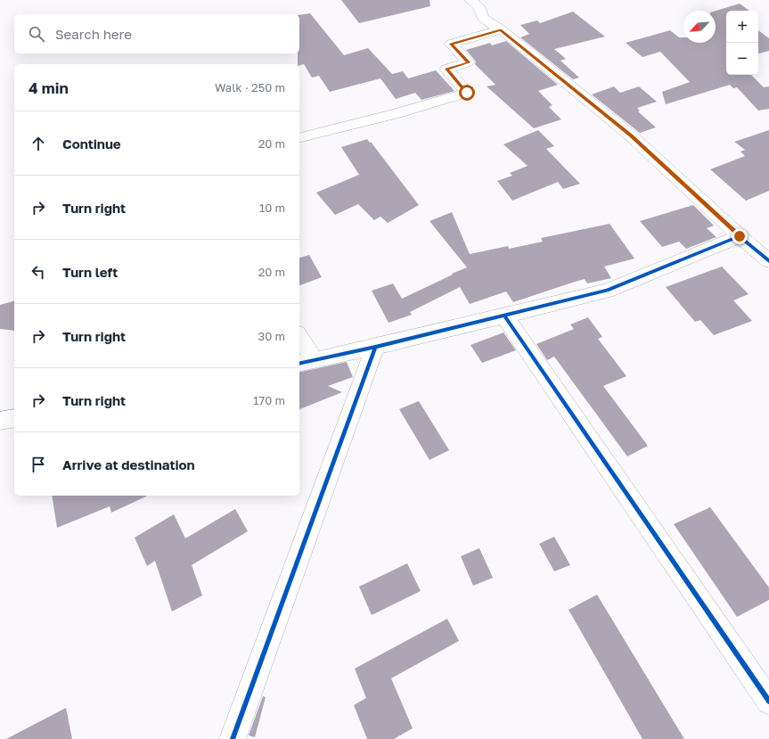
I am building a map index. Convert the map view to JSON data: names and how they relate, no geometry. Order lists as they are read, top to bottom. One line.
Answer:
{"north":"bottom left","page":{"map_buttons":["+","−"],"search":"Search here","heading":["4 min","Walk · 250 m"],"list":[["Continue","20 m"],["Turn right","10 m"],["Turn left","20 m"],["Turn right","30 m"],["Turn right","170 m"],"Arrive at destination"]}}
